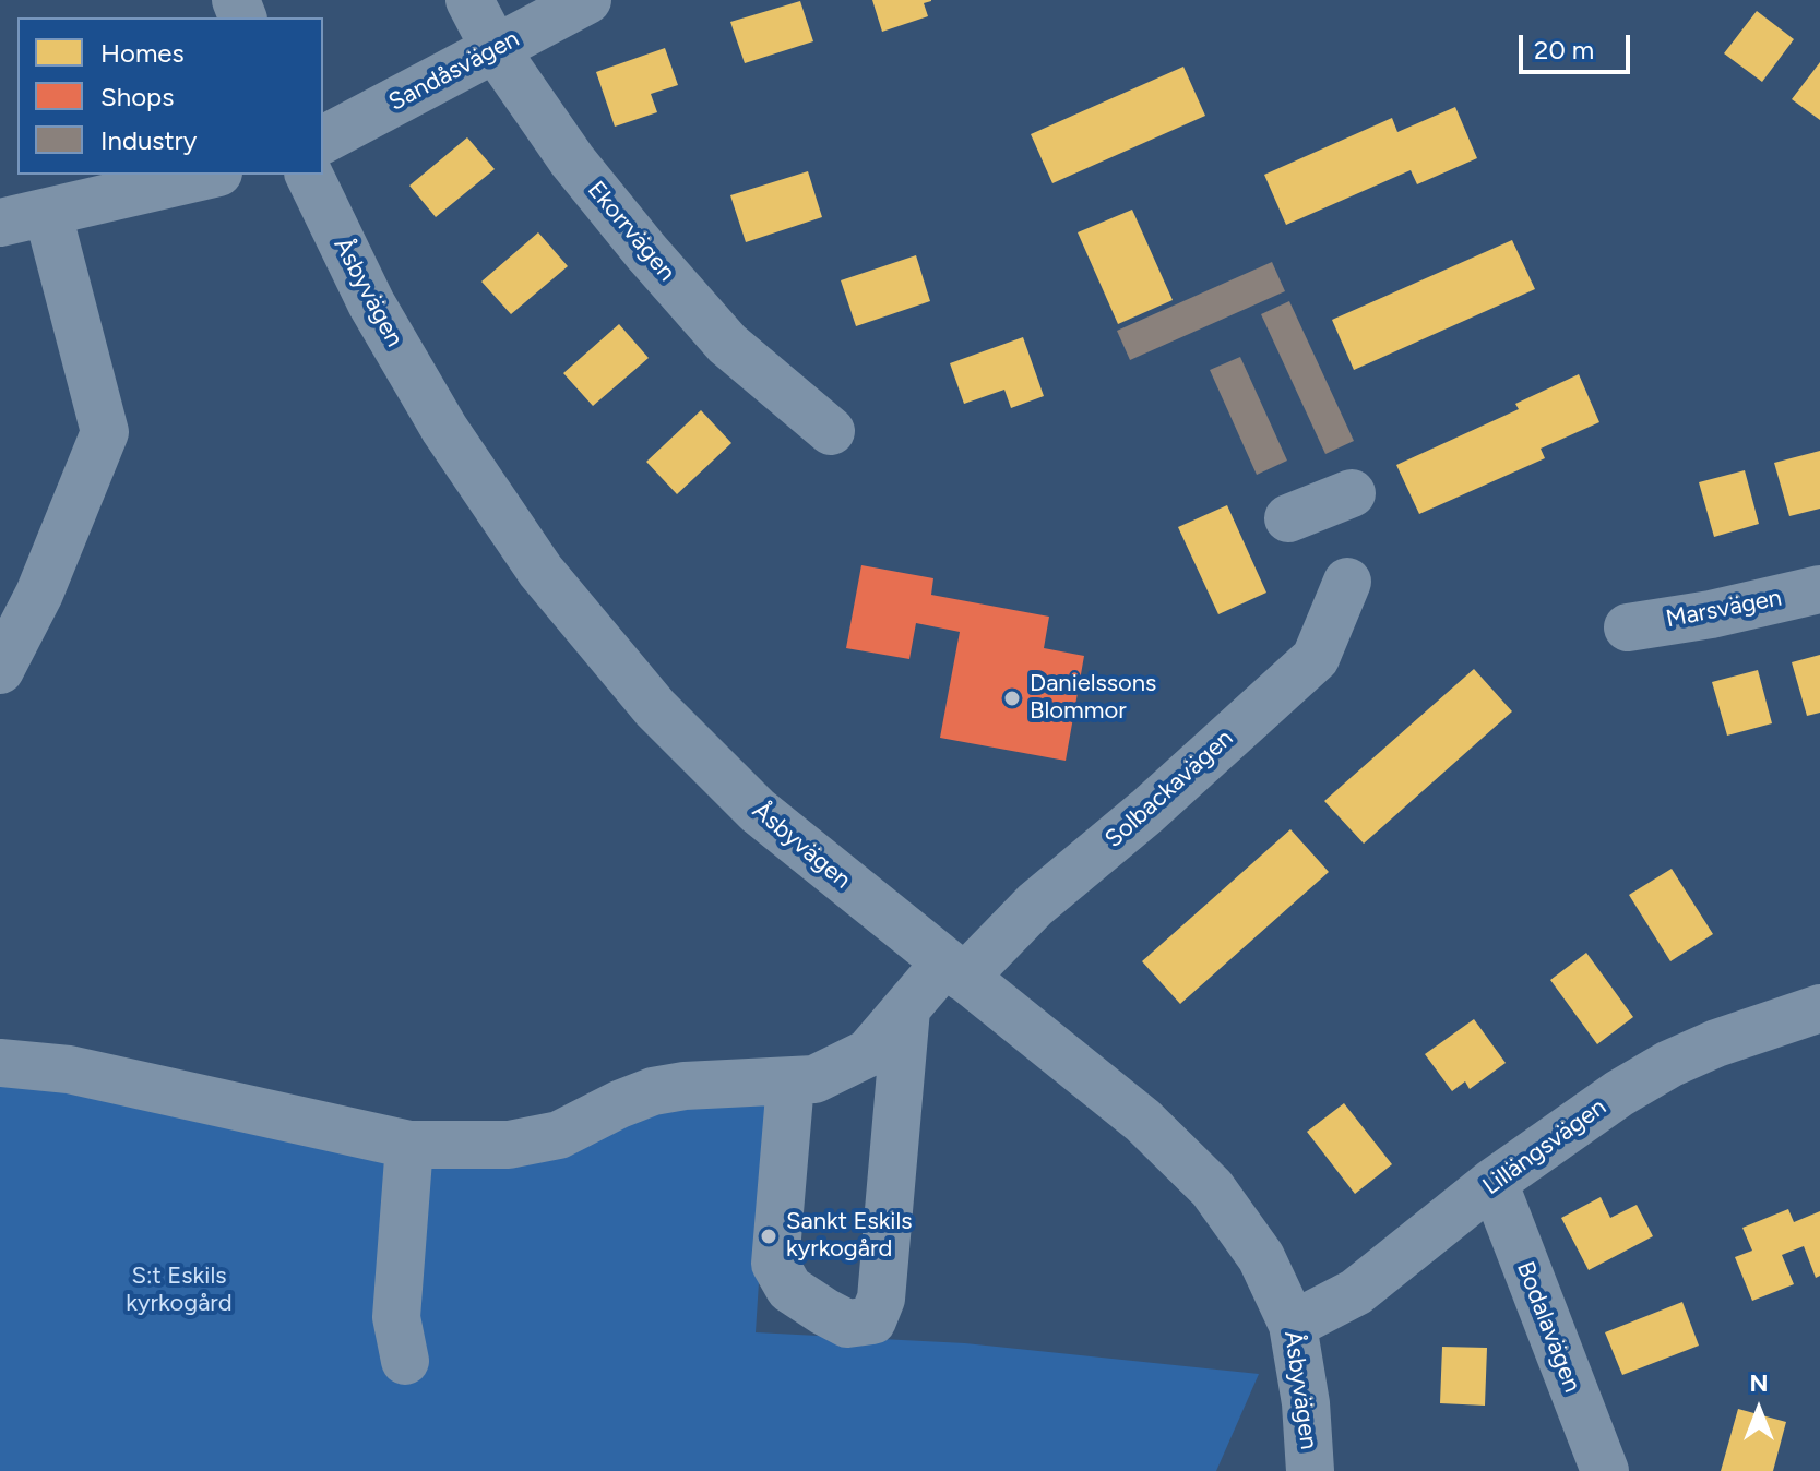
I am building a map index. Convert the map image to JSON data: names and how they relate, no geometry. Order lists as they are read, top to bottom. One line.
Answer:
{"streets":{"street":["Sandåsvägen","Ekorrvägen","Åsbyvägen","Marsvägen","Solbackavägen","Lillängsvägen","Bodalavägen"]},"crossings":[["Sandåsvägen","Ekorrvägen"],["Åsbyvägen","Solbackavägen"],["Åsbyvägen","Lillängsvägen"],["Lillängsvägen","Bodalavägen"]],"parks":["S:t Eskils kyrkogård"],"places":["Danielssons Blommor","Sankt Eskils kyrkogård"],"legend":["Homes","Shops","Industry"],"scale_bar":"20 m","north":"top"}
